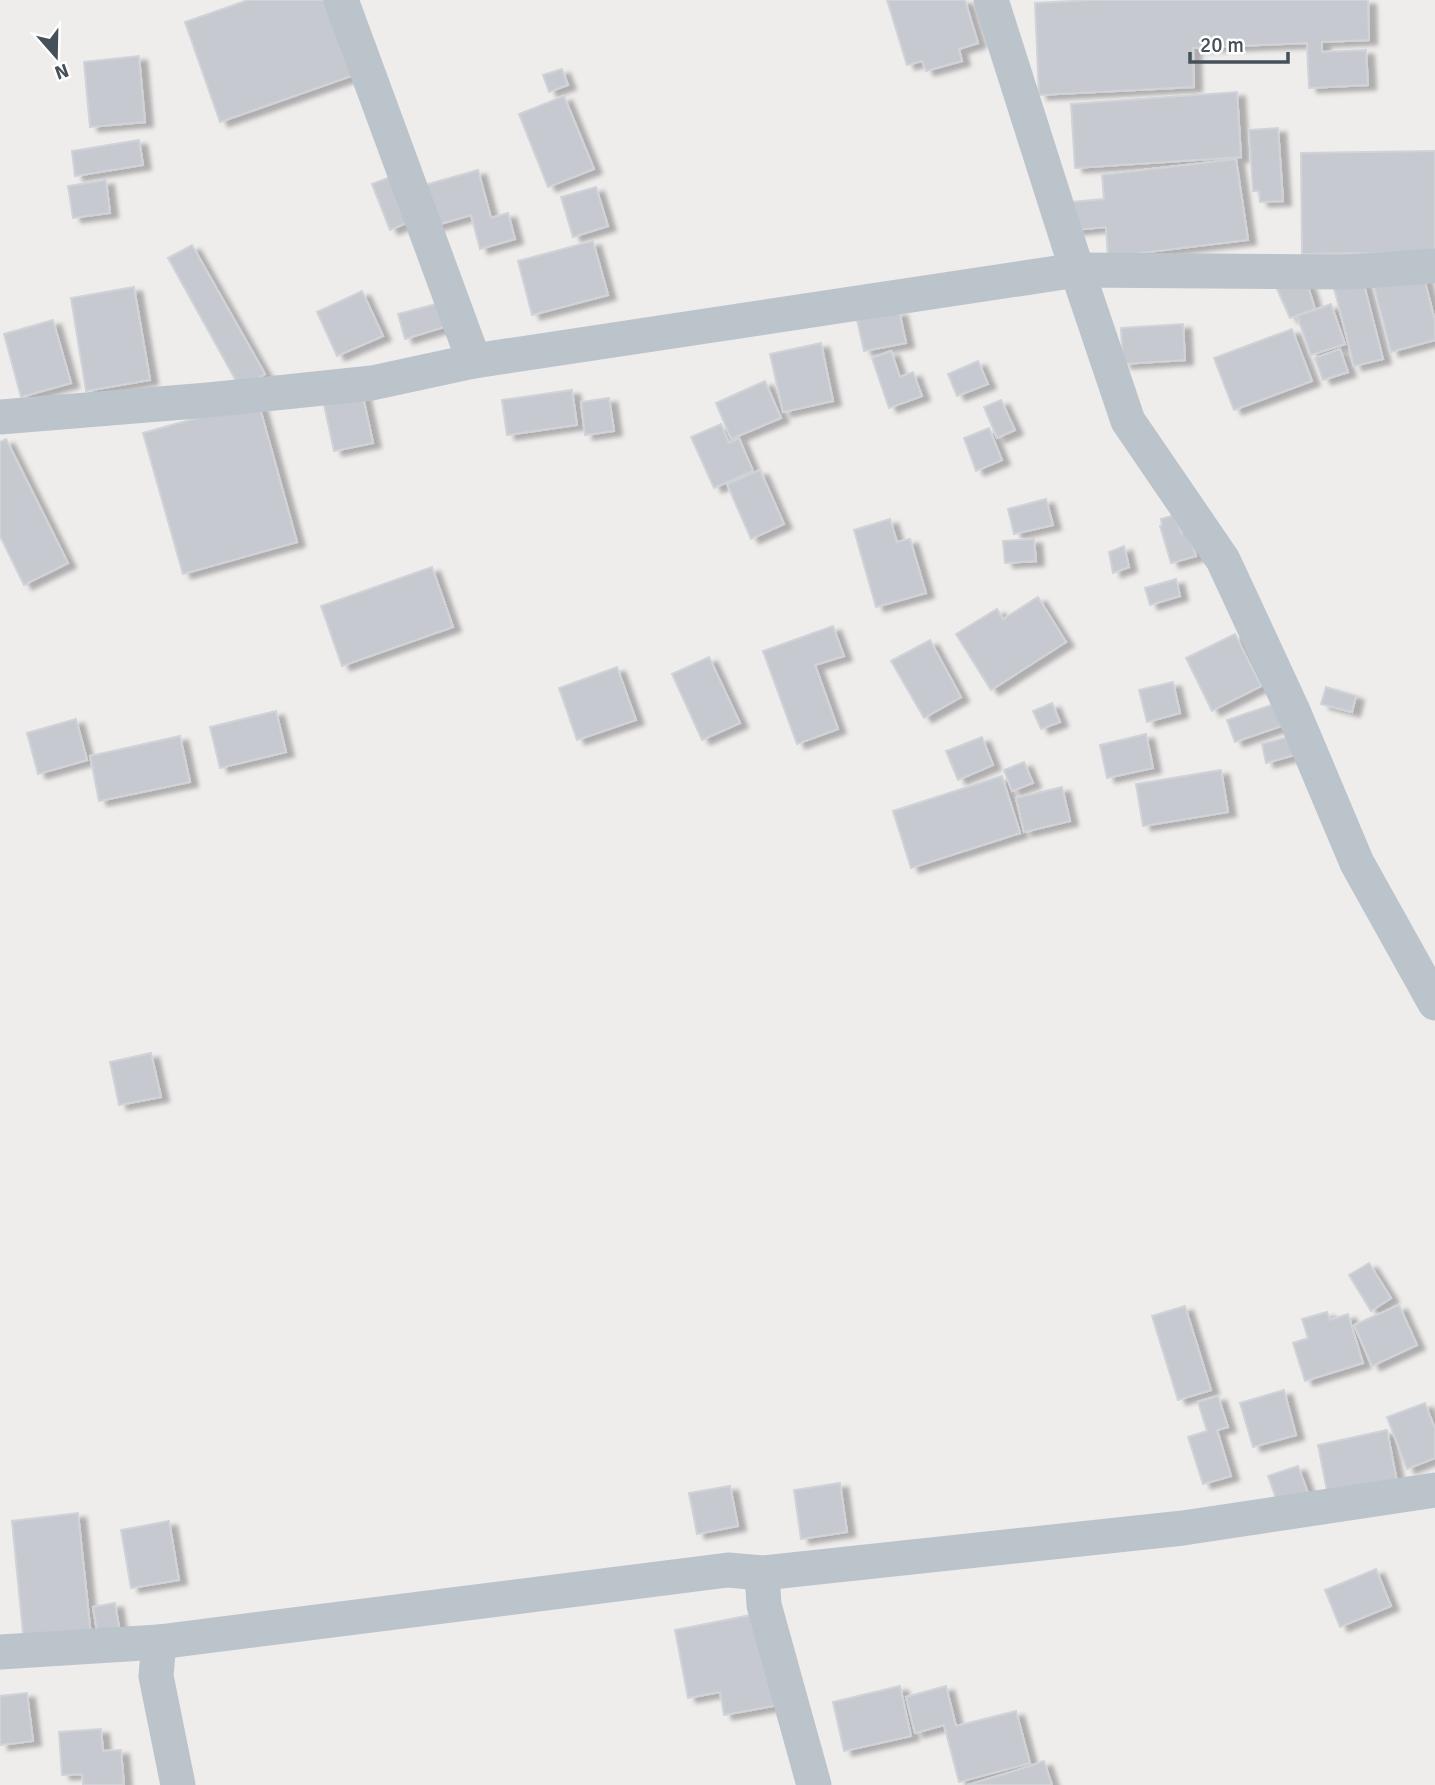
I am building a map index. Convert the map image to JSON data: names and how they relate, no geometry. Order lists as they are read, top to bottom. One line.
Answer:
{"scale_bar":"20 m","north":"bottom"}
